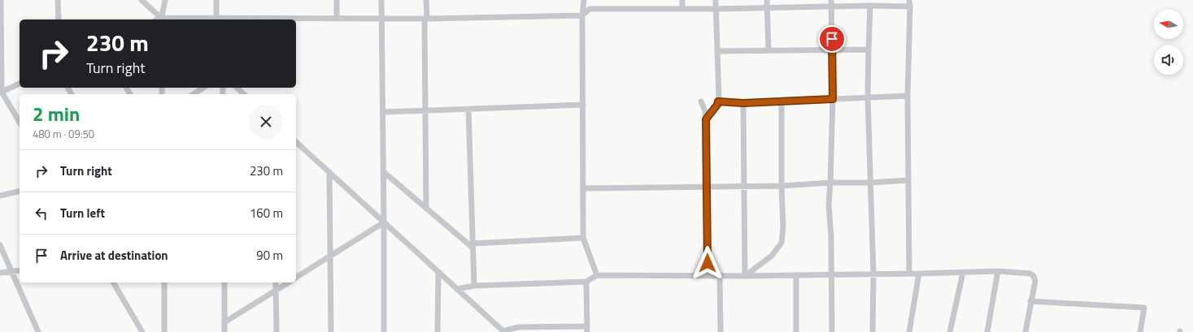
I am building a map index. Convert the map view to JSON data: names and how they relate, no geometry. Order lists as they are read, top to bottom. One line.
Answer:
{"north":"left","page":{"turn":["230 m","Turn right"],"heading":["2 min","480 m · 09:50"],"list":[{"name":"Turn right","value":"230 m"},{"name":"Turn left","value":"160 m"},{"name":"Arrive at destination","value":"90 m"}]}}
